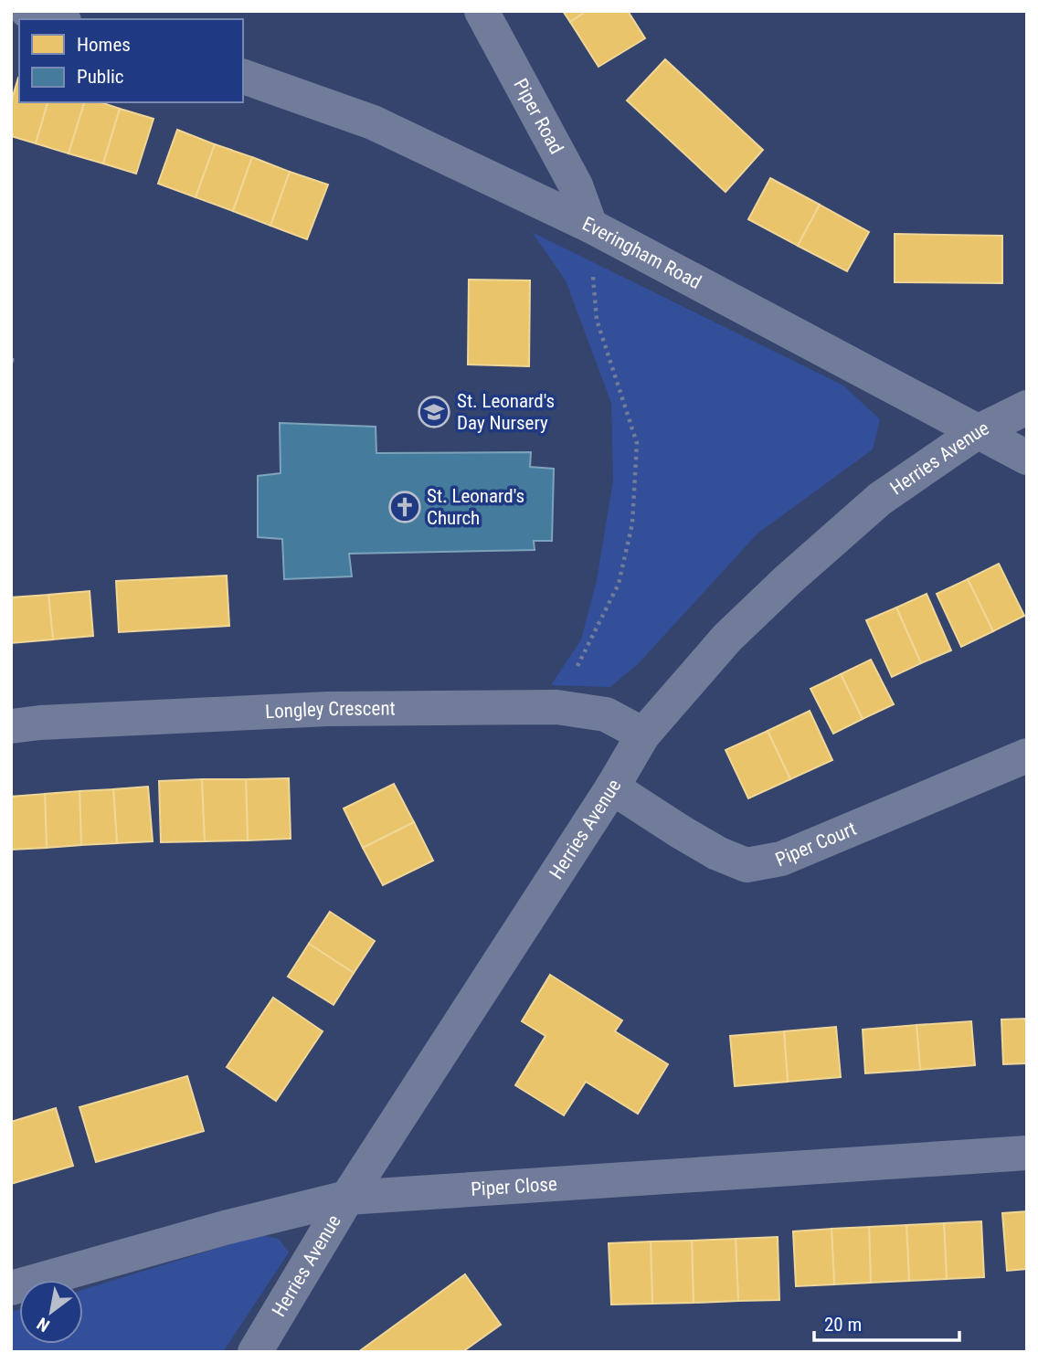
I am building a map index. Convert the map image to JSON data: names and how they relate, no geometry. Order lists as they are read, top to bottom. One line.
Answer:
{"streets":{"street":["Piper Road","Everingham Road","Herries Avenue","Longley Crescent","Piper Court","Piper Close"]},"crossings":[["Piper Road","Everingham Road"],["Everingham Road","Herries Avenue"],["Herries Avenue","Longley Crescent"],["Herries Avenue","Piper Court"],["Herries Avenue","Piper Close"]],"places":{"school or university":["St. Leonard's Day Nursery"],"church":["St. Leonard's Church"]},"legend":["Homes","Public"],"scale_bar":"20 m","north":"bottom left"}
